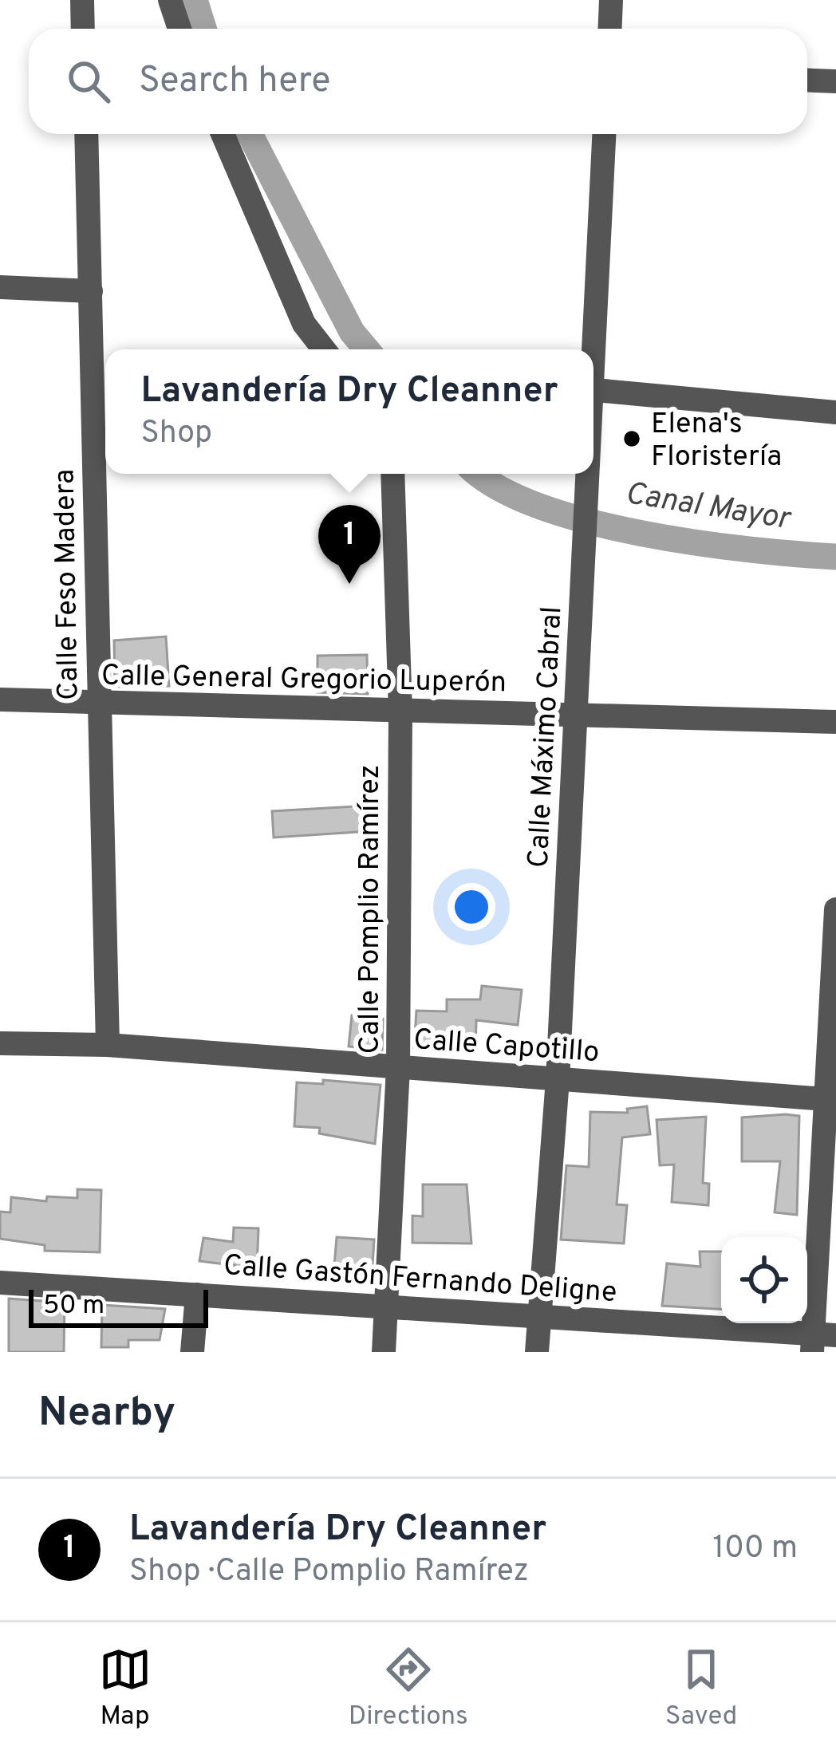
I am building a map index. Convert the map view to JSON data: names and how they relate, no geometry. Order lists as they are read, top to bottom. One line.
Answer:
{"streets":{"street":["Calle Feso Madera","Calle General Gregorio Luperón","Calle Máximo Cabral","Calle Pomplio Ramírez","Calle Capotillo","Calle Gastón Fernando Deligne"]},"crossings":[["Calle Feso Madera","Calle General Gregorio Luperón"],["Calle Feso Madera","Calle Capotillo"],["Calle General Gregorio Luperón","Calle Máximo Cabral"],["Calle General Gregorio Luperón","Calle Pomplio Ramírez"],["Calle Máximo Cabral","Calle Capotillo"],["Calle Máximo Cabral","Calle Gastón Fernando Deligne"],["Calle Pomplio Ramírez","Calle Capotillo"],["Calle Pomplio Ramírez","Calle Gastón Fernando Deligne"]],"water":["Canal Mayor"],"places":["Elena's Floristería"],"scale_bar":"50 m","page":{"search":"Search here","popup":["Lavandería Dry Cleanner","Shop"],"pins":"1","scale":"50 m","heading":"Nearby","list":[{"mark":"1","name":"Lavandería Dry Cleanner","note":"Shop · Calle Pomplio Ramírez","value":"100 m"}],"nav":["Map","Directions","Saved"]}}
